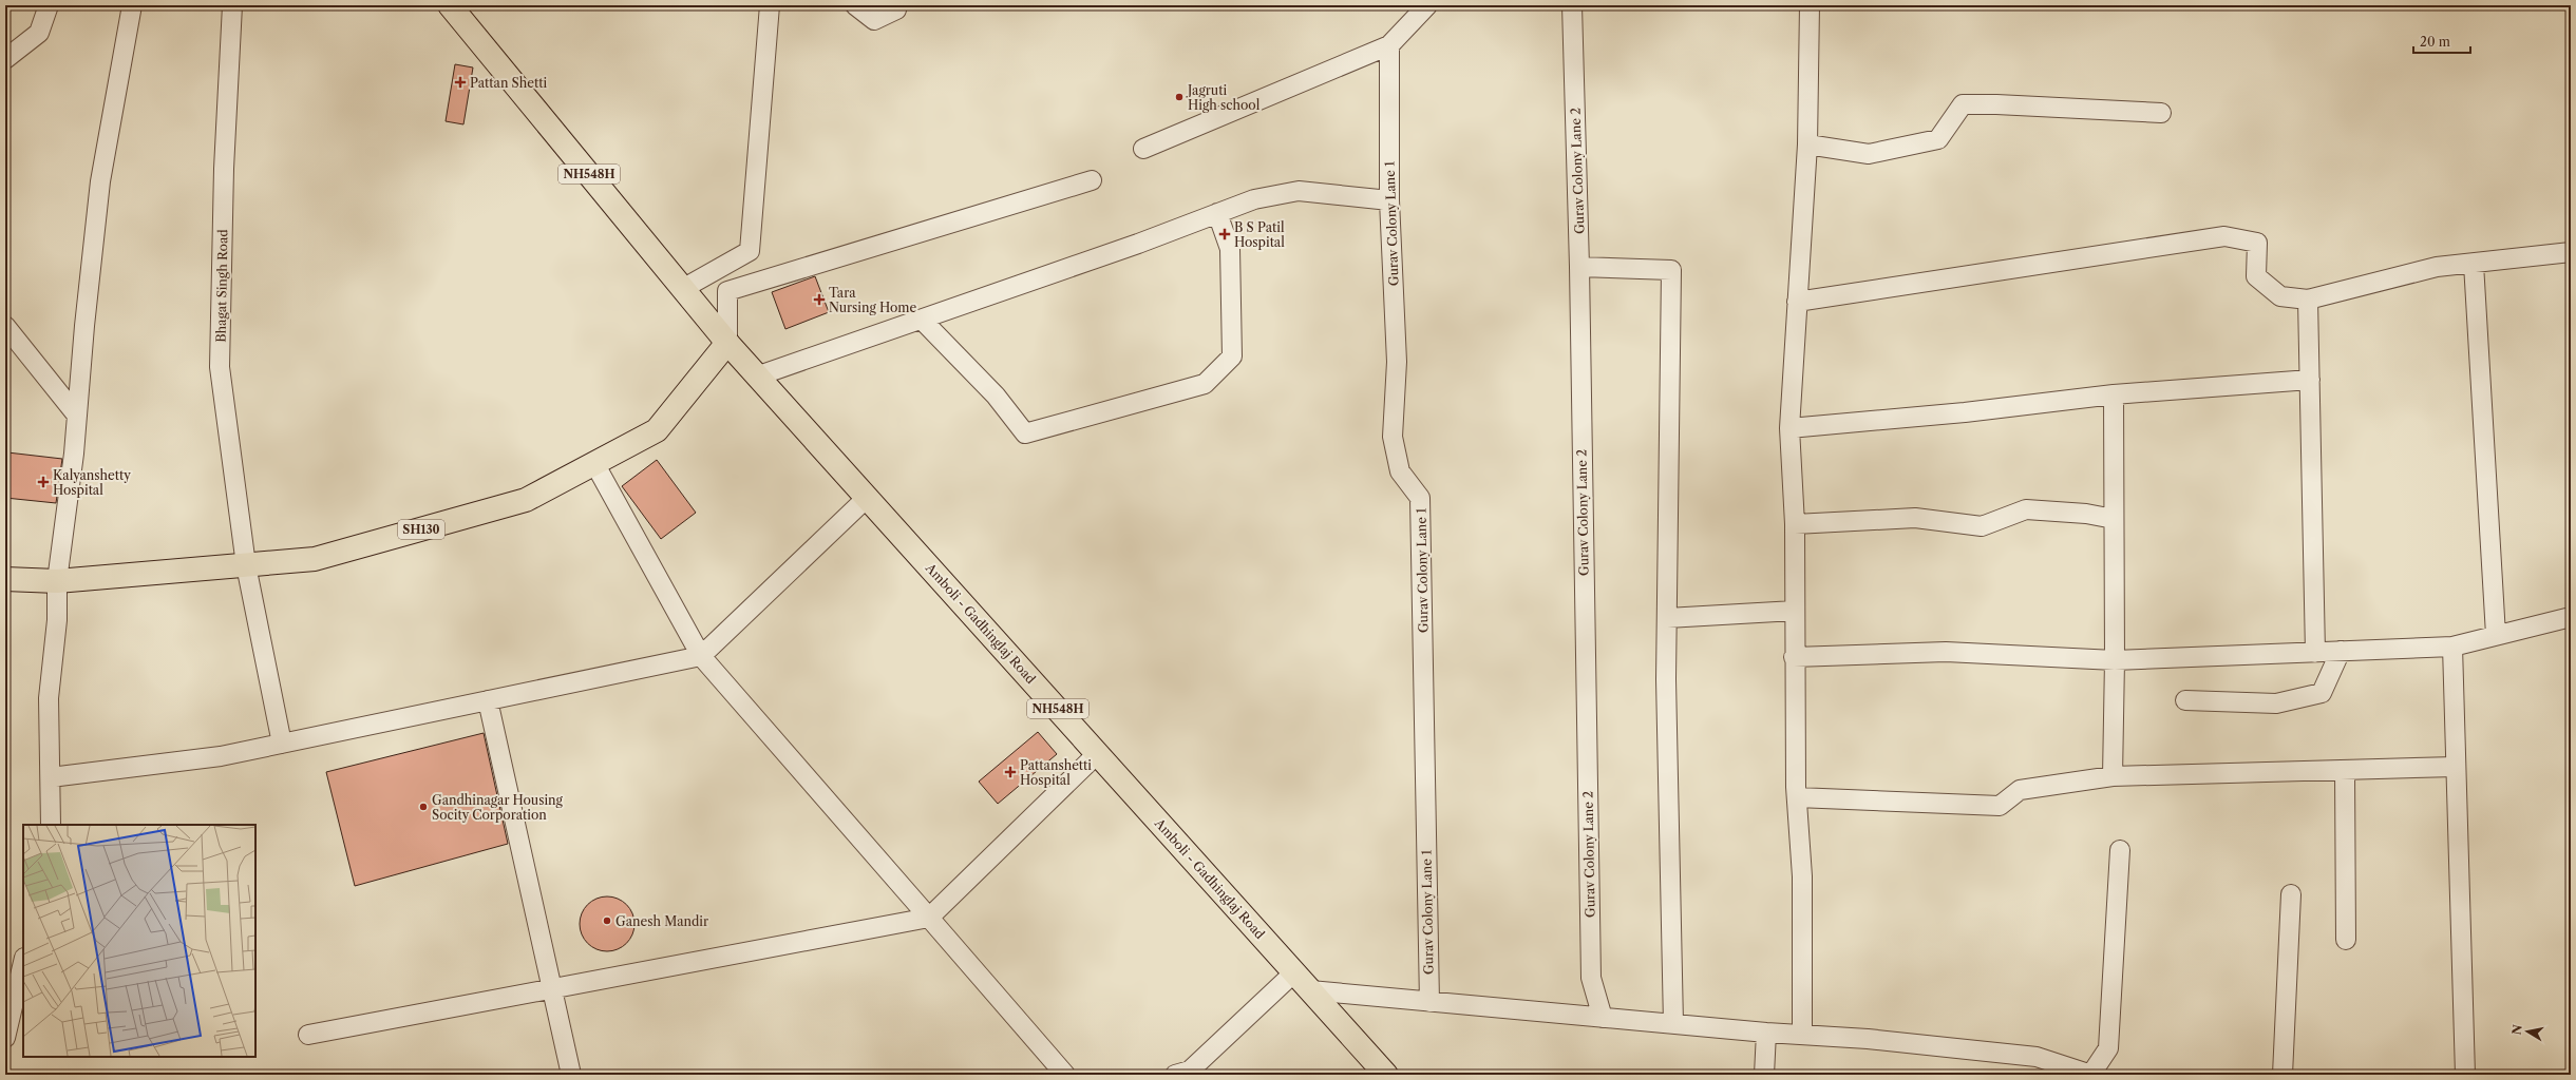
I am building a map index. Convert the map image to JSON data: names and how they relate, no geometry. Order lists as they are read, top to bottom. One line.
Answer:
{"streets":{"main road":["NH548H","SH130","Amboli - Gadhinglaj Road"],"street":["Gurav Colony Lane 2","Gurav Colony Lane 1","Bhagat Singh Road"]},"crossings":[["NH548H","SH130"],["NH548H","Amboli - Gadhinglaj Road"],["Bhagat Singh Road","SH130"],["SH130","Amboli - Gadhinglaj Road"]],"places":{"health":["Pattan Shetti","B S Patil Hospital","Tara Nursing Home","Kalyanshetty Hospital","Pattanshetti Hospital"],"other":["Jagruti High school","Gandhinagar Housing Socity Corporation","Ganesh Mandir"]},"scale_bar":"20 m","north":"left"}
